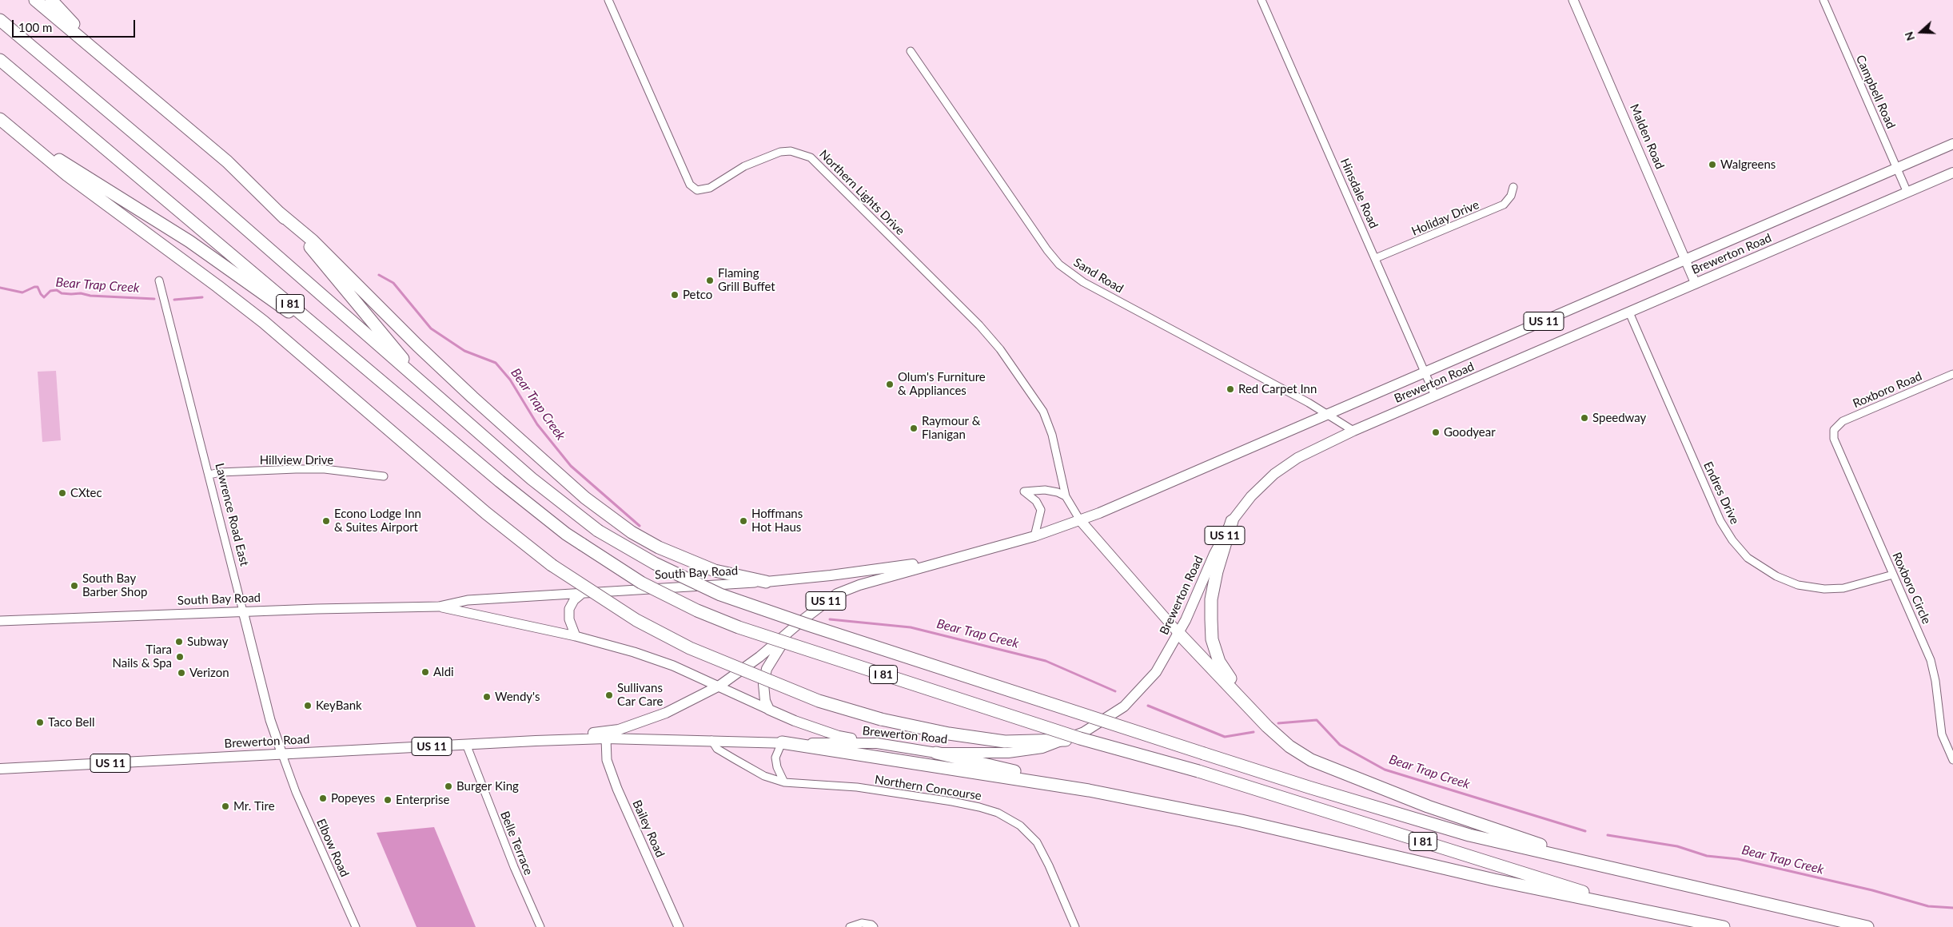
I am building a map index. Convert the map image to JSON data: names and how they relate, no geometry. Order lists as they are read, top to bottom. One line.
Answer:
{"streets":{"highway":["I 81"],"main road":["Malden Road","Brewerton Road","US 11","Lawrence Road East","South Bay Road","Bailey Road"],"street":["Campbell Road","Northern Lights Drive","Hinsdale Road","Holiday Drive","Sand Road","Roxboro Road","Hillview Drive","Endres Drive","Roxboro Circle","Northern Concourse","Belle Terrace","Elbow Road"]},"crossings":[["Campbell Road","Brewerton Road"],["Malden Road","Brewerton Road"],["Northern Lights Drive","Brewerton Road"],["Hinsdale Road","Holiday Drive"],["Hinsdale Road","Brewerton Road"],["Brewerton Road","Sand Road"],["Brewerton Road","Endres Drive"],["Brewerton Road","Lawrence Road East"],["Brewerton Road","South Bay Road"],["Brewerton Road","Northern Concourse"],["Brewerton Road","Bailey Road"],["Brewerton Road","Belle Terrace"],["Brewerton Road","Elbow Road"],["Roxboro Road","Roxboro Circle"],["Hillview Drive","Lawrence Road East"],["Endres Drive","Roxboro Circle"],["Lawrence Road East","South Bay Road"],["Lawrence Road East","Elbow Road"]],"water":["Bear Trap Creek"],"places":["Walgreens","Flaming Grill Buffet","Petco","Olum's Furniture & Appliances","Red Carpet Inn","Speedway","Raymour & Flanigan","Goodyear","CXtec","Econo Lodge Inn & Suites Airport","Hoffmans Hot Haus","South Bay Barber Shop","Subway","Tiara Nails & Spa","Aldi","Verizon","Sullivans Car Care","Wendy's","KeyBank","Taco Bell","Burger King","Popeyes","Enterprise","Mr. Tire"],"scale_bar":"100 m","north":"left"}
